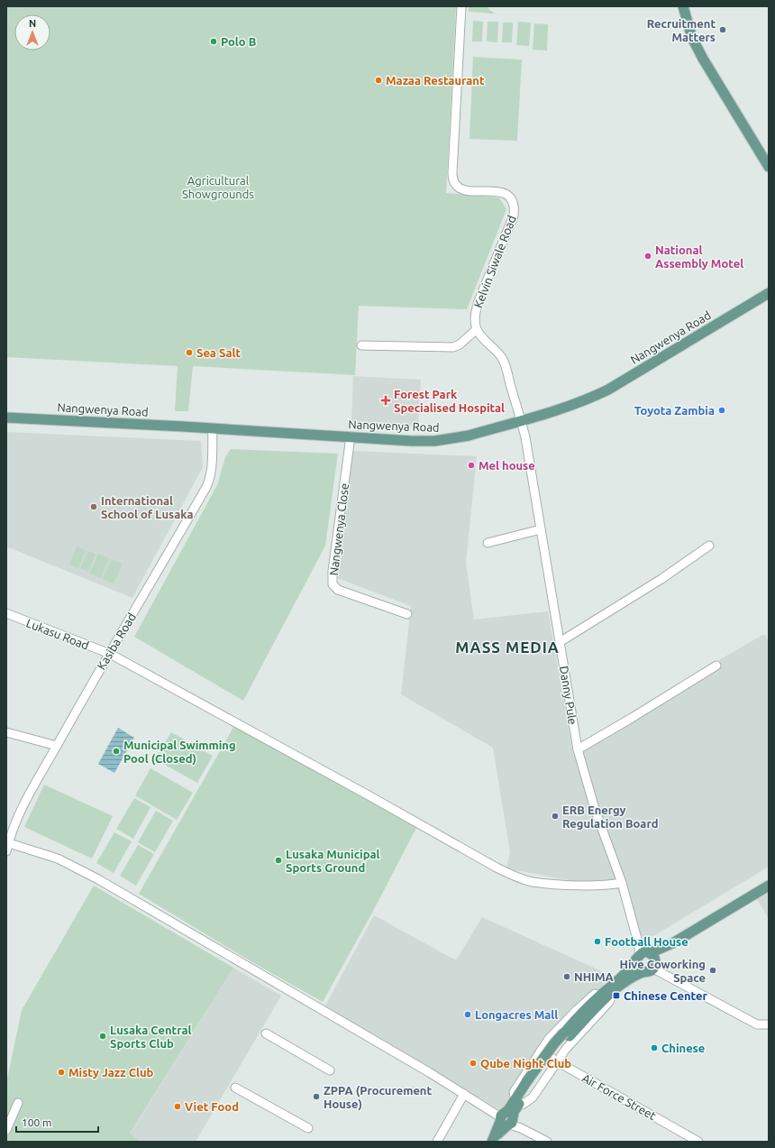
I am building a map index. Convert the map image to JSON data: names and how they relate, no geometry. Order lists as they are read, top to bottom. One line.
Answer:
{"streets":{"main road":["Nangwenya Road"],"street":["Kelvin Siwale Road","Nangwenya Close","Lukasu Road","Kasiba Road","Danny Pule","Air Force Street"]},"crossings":[["Nangwenya Road","Nangwenya Close"],["Nangwenya Road","Kasiba Road"],["Nangwenya Road","Danny Pule"],["Lukasu Road","Kasiba Road"],["Lukasu Road","Danny Pule"]],"districts":["MASS MEDIA"],"parks":["Agricultural Showgrounds"],"places":{"other":["Recruitment Matters","Polo B","Mazaa Restaurant","National Assembly Motel","Sea Salt","Toyota Zambia","Mel house","International School of Lusaka","Municipal Swimming Pool (Closed)","ERB Energy Regulation Board","Lusaka Municipal Sports Ground","Football House","Hive Coworking Space","NHIMA","Longacres Mall","Lusaka Central Sports Club","Chinese","Qube Night Club","Misty Jazz Club","ZPPA (Procurement House)","Viet Food"],"health":["Forest Park Specialised Hospital"],"transit":["Chinese Center"]},"scale_bar":"100 m","north":"top"}
